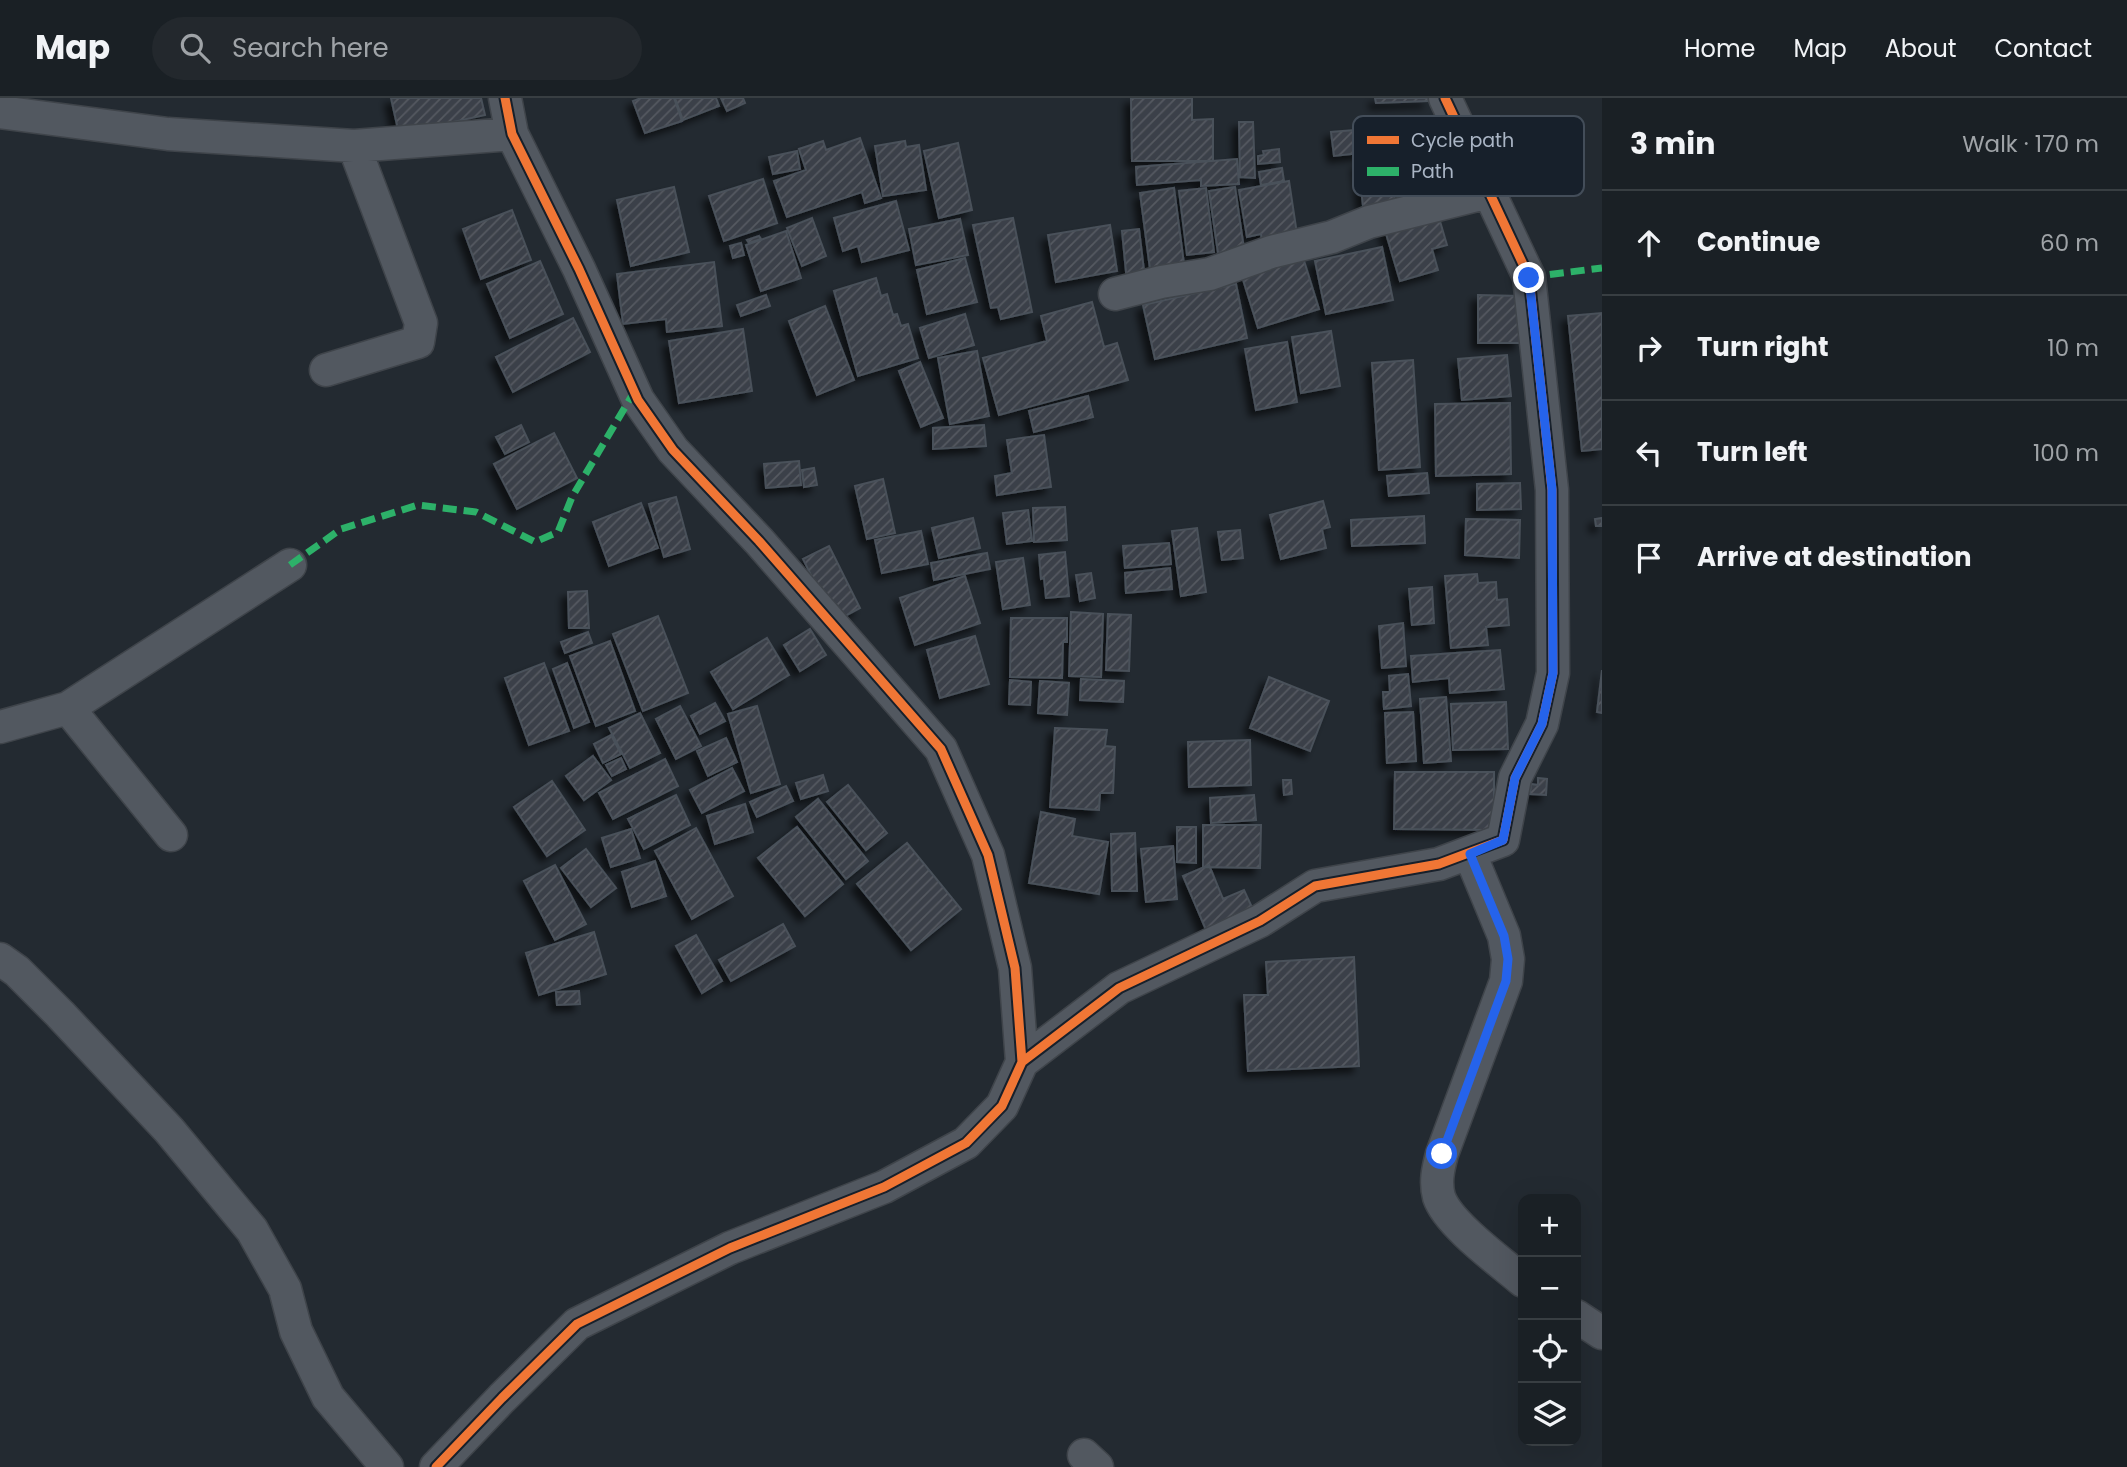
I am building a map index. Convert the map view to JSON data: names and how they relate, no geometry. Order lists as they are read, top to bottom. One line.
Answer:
{"legend":["Cycle path","Path"],"page":{"header":"Map","search":"Search here","nav":["Home","Map","About","Contact"],"heading":["3 min","Walk · 170 m"],"list":[["Continue","60 m"],["Turn right","10 m"],["Turn left","100 m"],"Arrive at destination"],"map_buttons":["+","−"]}}
